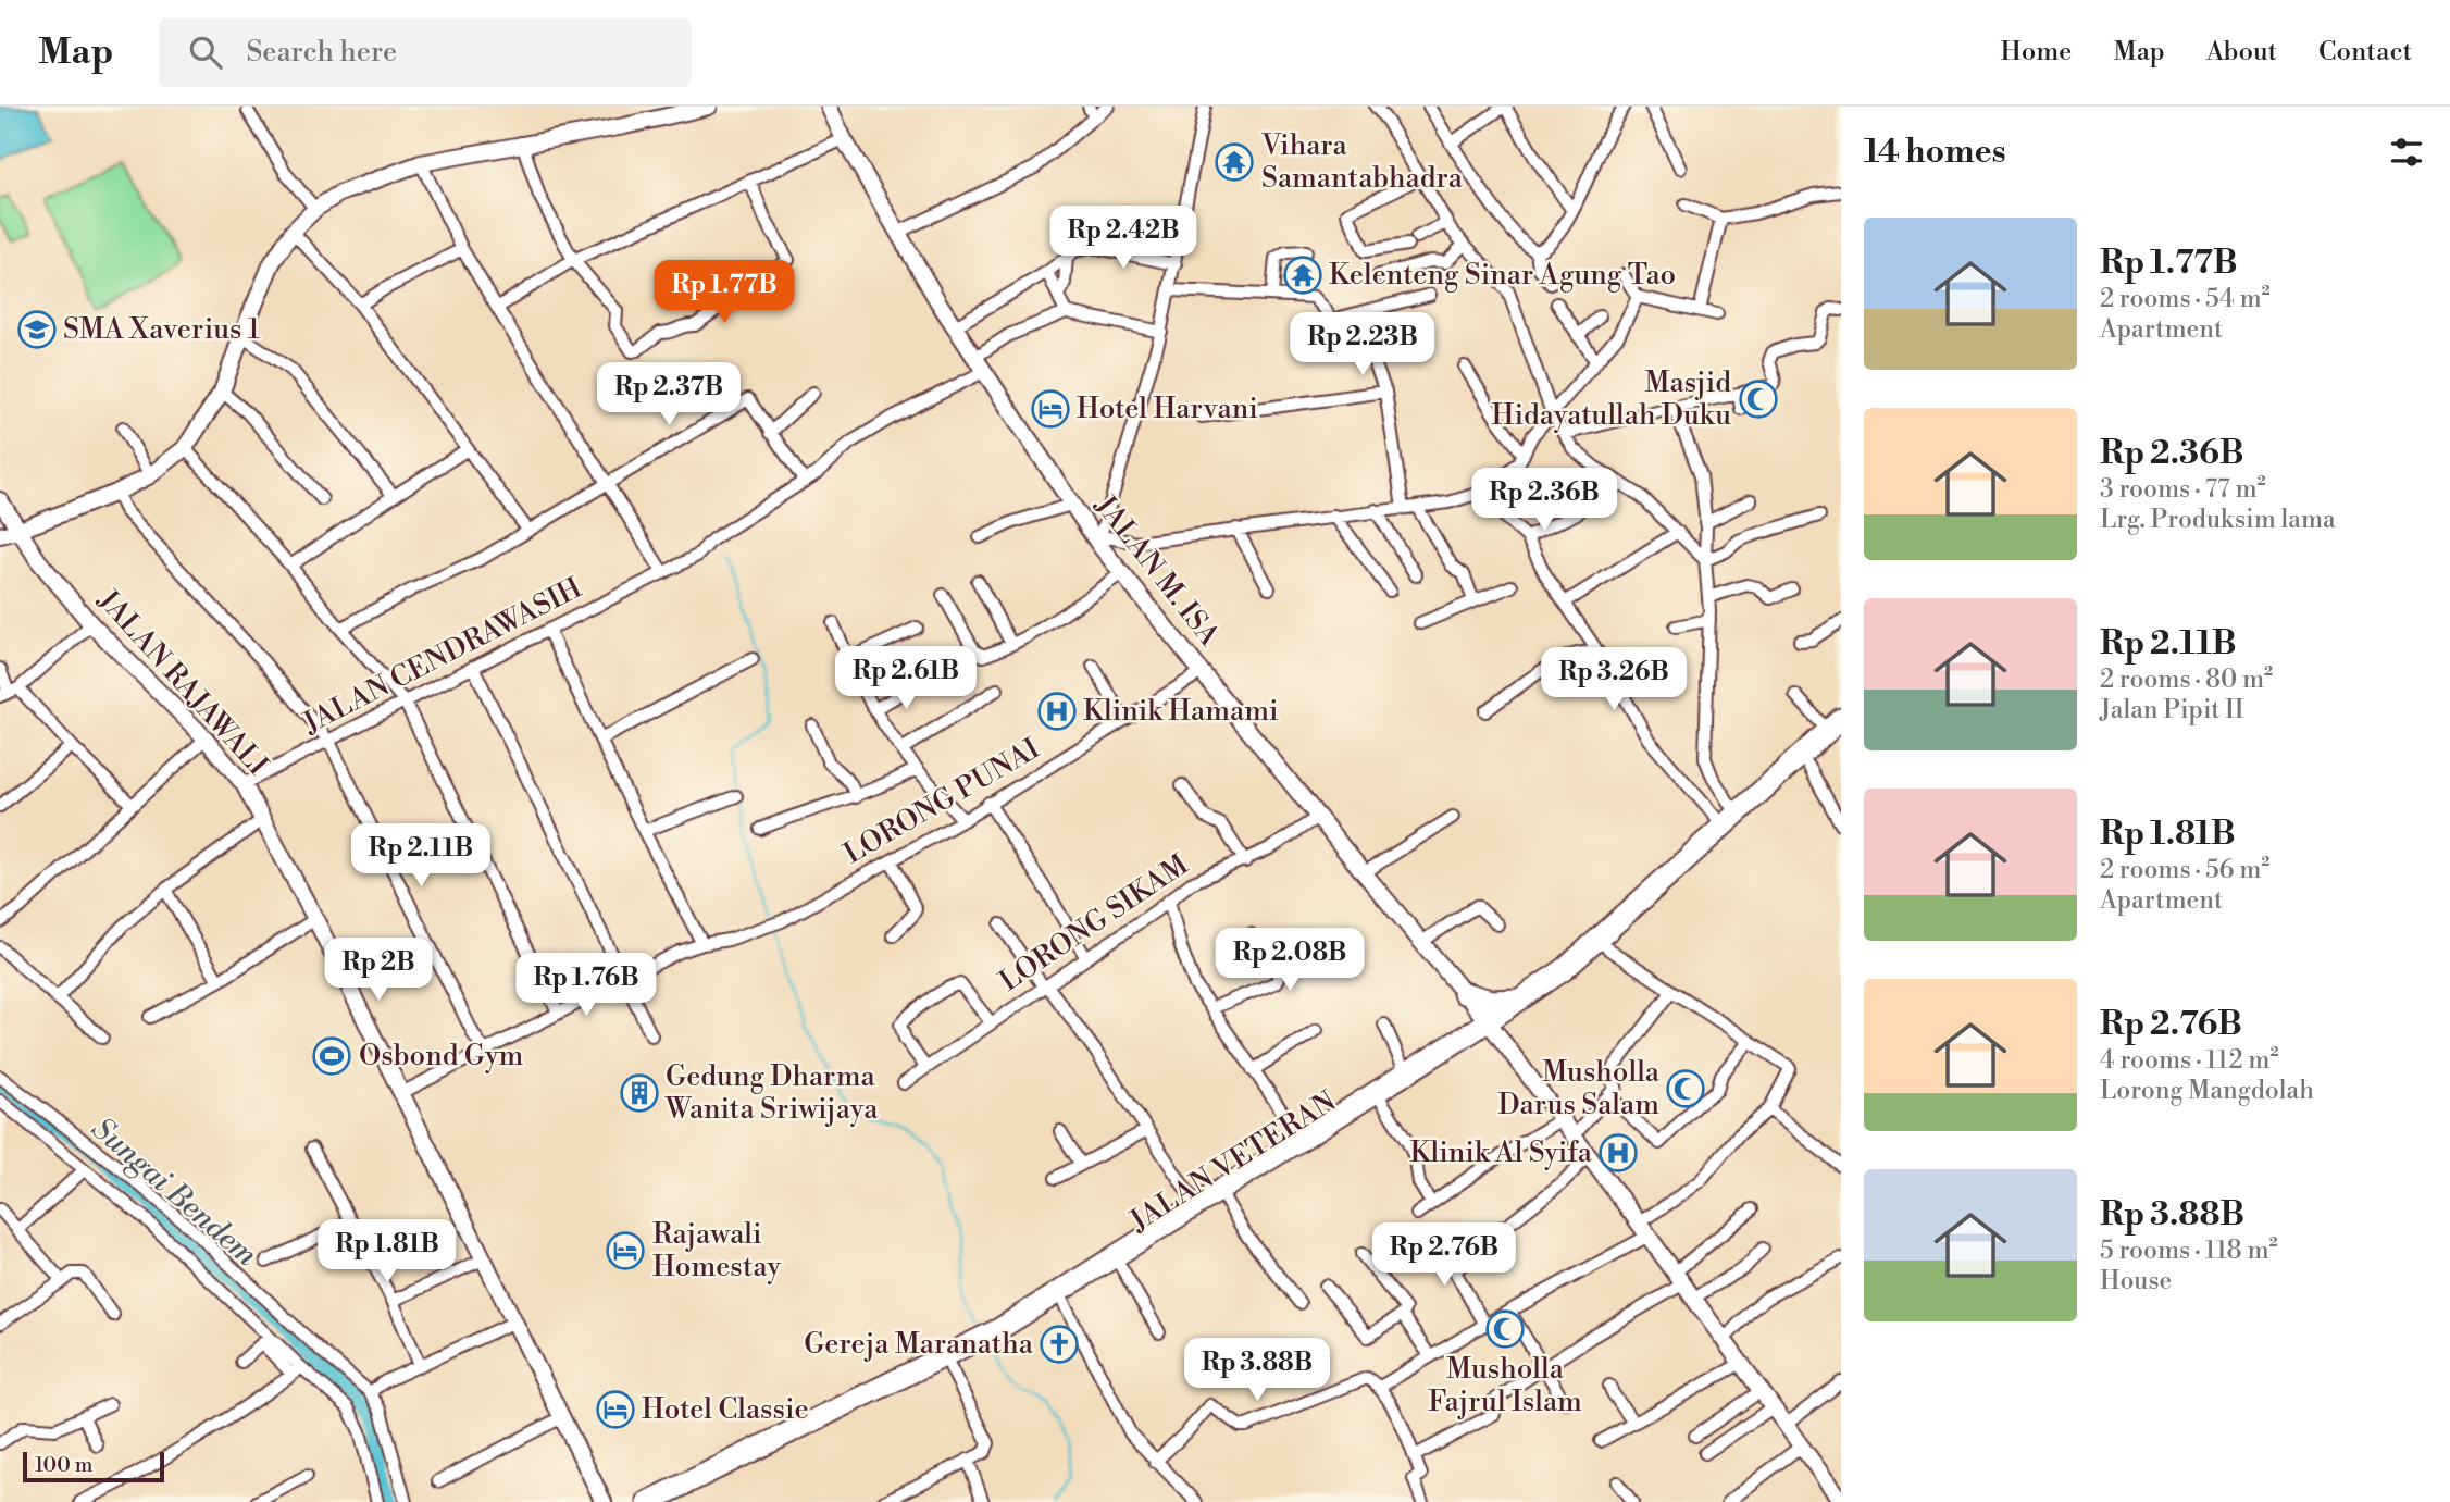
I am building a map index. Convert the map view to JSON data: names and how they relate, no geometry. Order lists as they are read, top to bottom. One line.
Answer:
{"streets":{"highway":["JALAN VETERAN"],"street":["JALAN M. ISA","JALAN CENDRAWASIH","JALAN RAJAWALI","LORONG PUNAI","LORONG SIKAM"]},"crossings":[["JALAN M. ISA","JALAN CENDRAWASIH"],["JALAN M. ISA","LORONG PUNAI"],["JALAN M. ISA","LORONG SIKAM"],["JALAN M. ISA","JALAN VETERAN"],["JALAN CENDRAWASIH","JALAN RAJAWALI"],["JALAN RAJAWALI","LORONG PUNAI"]],"water":["Sungai Bendem"],"places":{"temple":["Vihara Samantabhadra","Kelenteng Sinar Agung Tao"],"school or university":["SMA Xaverius 1"],"mosque":["Masjid Hidayatullah Duku","Musholla Darus Salam","Musholla Fajrul Islam"],"hotel":["Hotel Harvani","Rajawali Homestay","Hotel Classie"],"hospital":["Klinik Hamami","Klinik Al Syifa"],"sports":["Osbond Gym"],"building":["Gedung Dharma Wanita Sriwijaya"],"church":["Gereja Maranatha"]},"scale_bar":"100 m","page":{"header":"Map","search":"Search here","nav":["Home","Map","About","Contact"],"heading":"14 homes","list":[{"name":"Rp 1.77B","note":"2 rooms · 54 m² · Apartment"},{"name":"Rp 2.36B","note":"3 rooms · 77 m² · Lrg. Produksim lama"},{"name":"Rp 2.11B","note":"2 rooms · 80 m² · Jalan Pipit II"},{"name":"Rp 1.81B","note":"2 rooms · 56 m² · Apartment"},{"name":"Rp 2.76B","note":"4 rooms · 112 m² · Lorong Mangdolah"},{"name":"Rp 3.88B","note":"5 rooms · 118 m² · House"}],"price":["Rp 2.42B","Rp 1.77B","Rp 2.23B","Rp 2.37B","Rp 2.36B","Rp 2.61B","Rp 3.26B","Rp 2.11B","Rp 2.08B","Rp 2B","Rp 1.76B","Rp 1.81B","Rp 2.76B","Rp 3.88B"],"scale":"100 m"}}
